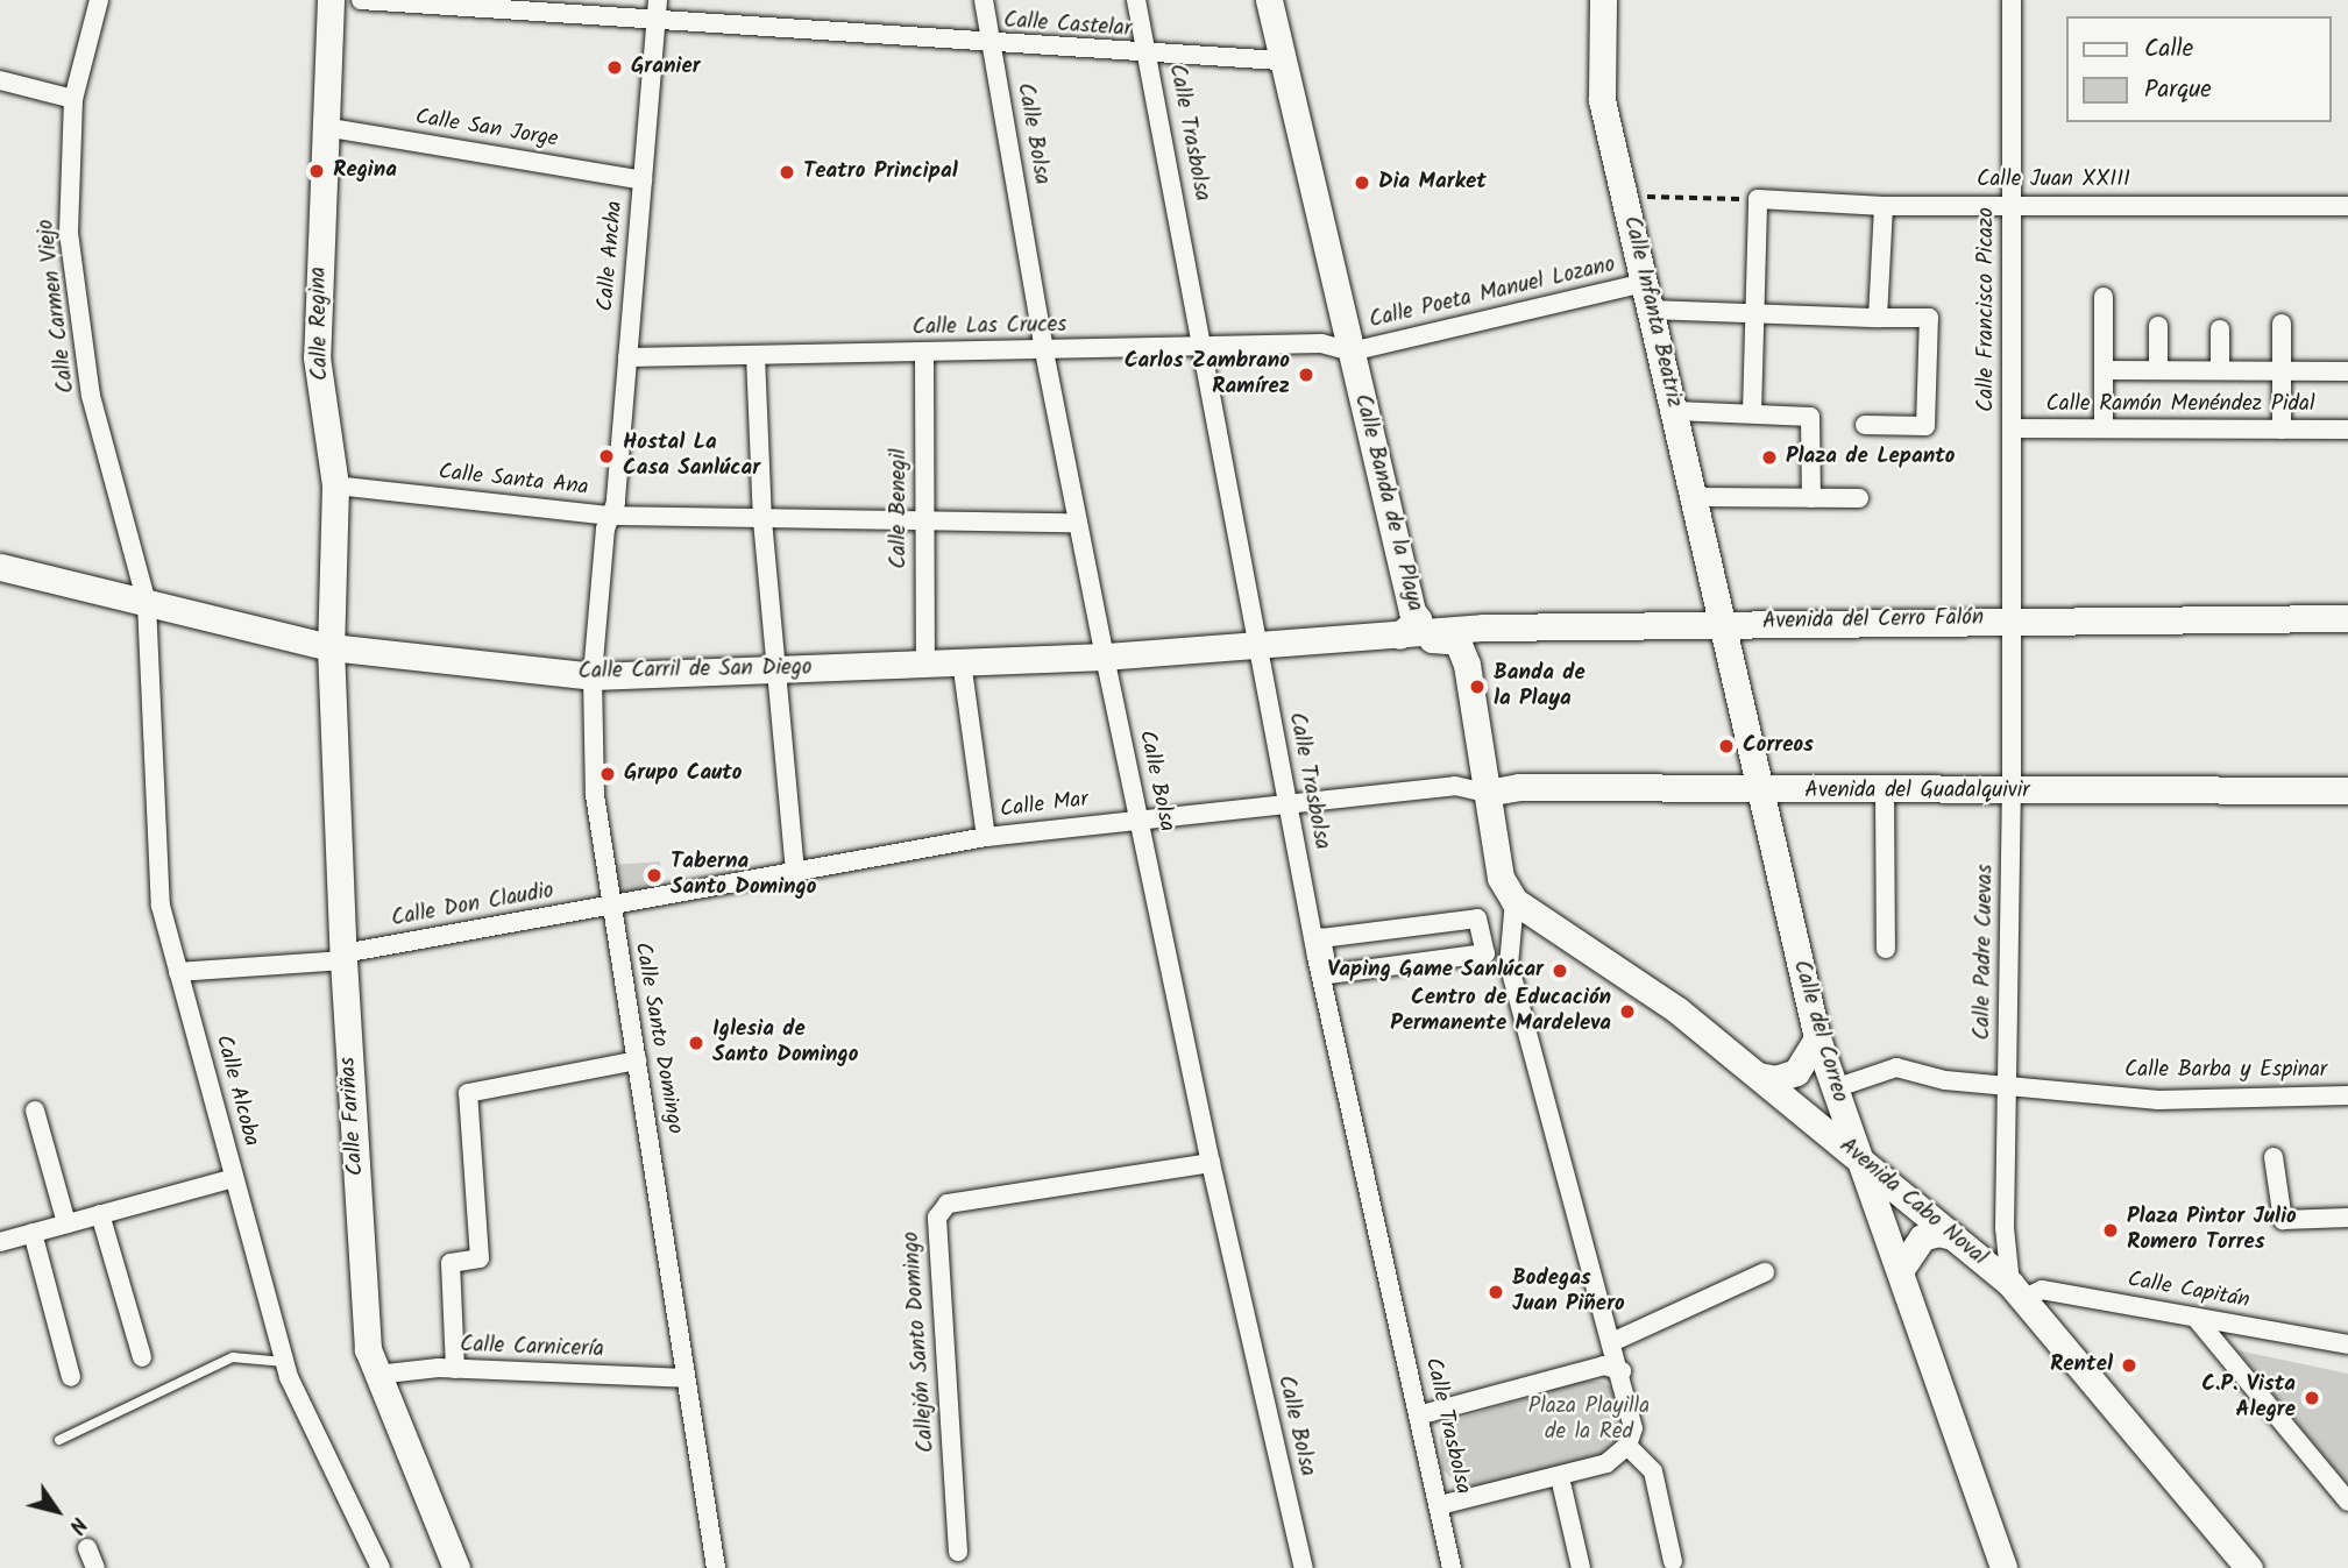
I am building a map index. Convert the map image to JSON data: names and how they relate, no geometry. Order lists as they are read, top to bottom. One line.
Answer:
{"streets":{"street":["Calle Castelar","Calle San Jorge","Calle Trasbolsa","Calle Bolsa","Calle Juan XXIII","Calle Ancha","Calle Poeta Manuel Lozano","Calle Carmen Viejo","Calle Francisco Picazo","Calle Infanta Beatriz","Calle Regina","Calle Las Cruces","Calle Ramón Menéndez Pidal","Calle Santa Ana","Calle Banda de la Playa","Calle Benegil","Avenida del Cerro Falón","Calle Carril de San Diego","Avenida del Guadalquivir","Calle Mar","Calle Don Claudio","Calle Padre Cuevas","Calle del Correo","Calle Santo Domingo","Calle Barba y Espinar","Calle Alcoba","Calle Fariñas","Avenida Cabo Noval","Calle Capitán","Callejón Santo Domingo","Calle Carnicería"]},"crossings":[["Calle Castelar","Calle Trasbolsa"],["Calle Castelar","Calle Bolsa"],["Calle Castelar","Calle Ancha"],["Calle Castelar","Calle Banda de la Playa"],["Calle San Jorge","Calle Ancha"],["Calle San Jorge","Calle Regina"],["Calle Trasbolsa","Calle Las Cruces"],["Calle Trasbolsa","Calle Carril de San Diego"],["Calle Trasbolsa","Calle Mar"],["Calle Bolsa","Calle Las Cruces"],["Calle Bolsa","Calle Santa Ana"],["Calle Bolsa","Calle Carril de San Diego"],["Calle Bolsa","Calle Mar"],["Calle Bolsa","Callejón Santo Domingo"],["Calle Juan XXIII","Calle Francisco Picazo"],["Calle Ancha","Calle Las Cruces"],["Calle Ancha","Calle Santa Ana"],["Calle Ancha","Calle Santo Domingo"],["Calle Poeta Manuel Lozano","Calle Infanta Beatriz"],["Calle Poeta Manuel Lozano","Calle Las Cruces"],["Calle Poeta Manuel Lozano","Calle Banda de la Playa"],["Calle Carmen Viejo","Calle Carril de San Diego"],["Calle Carmen Viejo","Calle Alcoba"],["Calle Francisco Picazo","Calle Ramón Menéndez Pidal"],["Calle Francisco Picazo","Avenida del Cerro Falón"],["Calle Francisco Picazo","Calle Padre Cuevas"],["Calle Infanta Beatriz","Avenida del Cerro Falón"],["Calle Infanta Beatriz","Calle del Correo"],["Calle Regina","Calle Santa Ana"],["Calle Regina","Calle Carril de San Diego"],["Calle Regina","Calle Fariñas"],["Calle Las Cruces","Calle Banda de la Playa"],["Calle Las Cruces","Calle Benegil"],["Calle Santa Ana","Calle Benegil"],["Calle Santa Ana","Calle Santo Domingo"],["Calle Banda de la Playa","Avenida del Cerro Falón"],["Calle Banda de la Playa","Calle Carril de San Diego"],["Calle Banda de la Playa","Avenida del Guadalquivir"],["Calle Banda de la Playa","Calle Mar"],["Calle Banda de la Playa","Avenida Cabo Noval"],["Calle Benegil","Calle Carril de San Diego"],["Avenida del Cerro Falón","Calle Carril de San Diego"],["Avenida del Cerro Falón","Calle Padre Cuevas"],["Avenida del Cerro Falón","Calle del Correo"],["Calle Carril de San Diego","Calle Santo Domingo"],["Calle Carril de San Diego","Calle Alcoba"],["Calle Carril de San Diego","Calle Fariñas"],["Avenida del Guadalquivir","Calle Mar"],["Avenida del Guadalquivir","Calle Padre Cuevas"],["Avenida del Guadalquivir","Calle del Correo"],["Calle Mar","Calle Don Claudio"],["Calle Mar","Calle Santo Domingo"],["Calle Don Claudio","Calle Santo Domingo"],["Calle Don Claudio","Calle Alcoba"],["Calle Don Claudio","Calle Fariñas"],["Calle Padre Cuevas","Calle Barba y Espinar"],["Calle Padre Cuevas","Avenida Cabo Noval"],["Calle Padre Cuevas","Calle Capitán"],["Calle del Correo","Calle Barba y Espinar"],["Calle del Correo","Avenida Cabo Noval"],["Calle Santo Domingo","Calle Carnicería"],["Calle Fariñas","Calle Carnicería"],["Avenida Cabo Noval","Calle Capitán"]],"parks":["Plaza Playilla de la Red"],"places":["Granier","Regina","Teatro Principal","Dia Market","Carlos Zambrano Ramírez","Hostal La Casa Sanlúcar","Plaza de Lepanto","Banda de la Playa","Correos","Grupo Cauto","Taberna Santo Domingo","Vaping Game Sanlúcar","Centro de Educación Permanente Mardeleva","Iglesia de Santo Domingo","Plaza Pintor Julio Romero Torres","Bodegas Juan Piñero","Rentel","C.P. Vista Alegre"],"legend":["Calle","Parque"],"north":"bottom right"}
